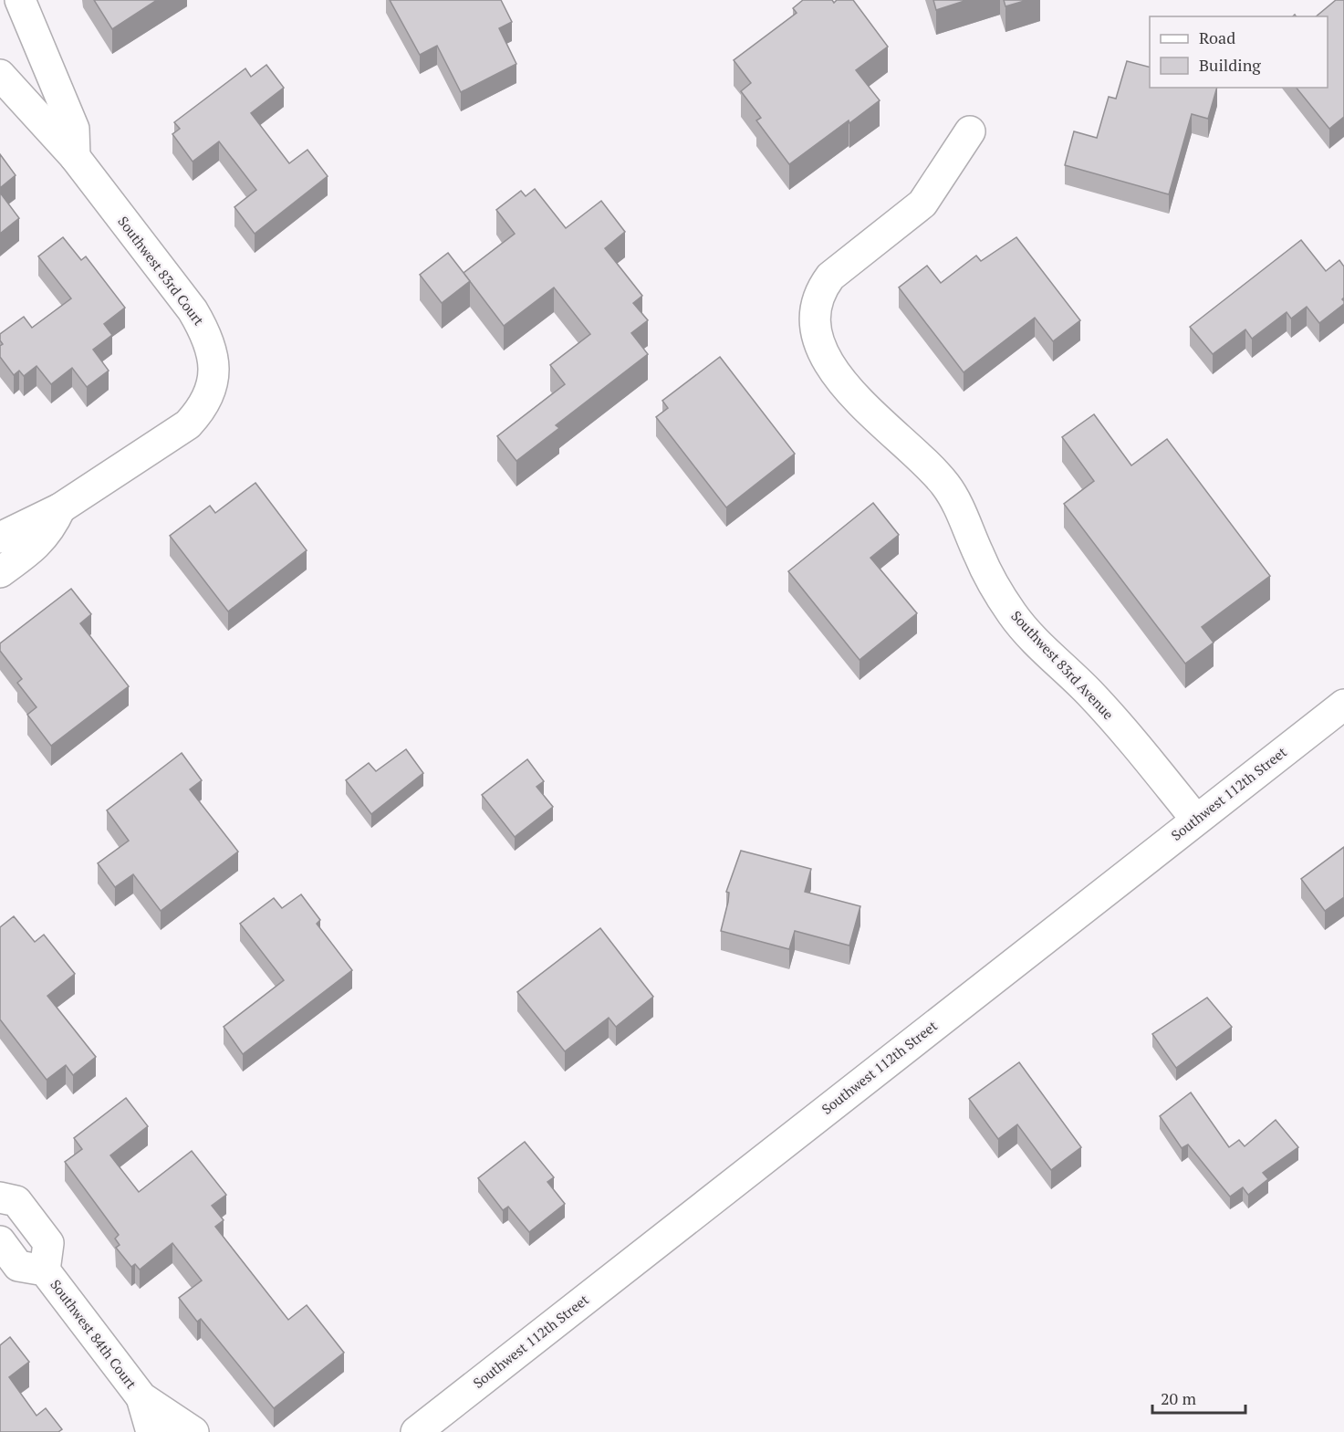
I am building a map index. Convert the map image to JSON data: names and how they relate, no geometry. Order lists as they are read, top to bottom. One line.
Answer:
{"streets":{"street":["Southwest 83rd Court","Southwest 83rd Avenue","Southwest 112th Street","Southwest 84th Court"]},"crossings":[["Southwest 83rd Avenue","Southwest 112th Street"]],"legend":["Road","Building"],"scale_bar":"20 m"}
